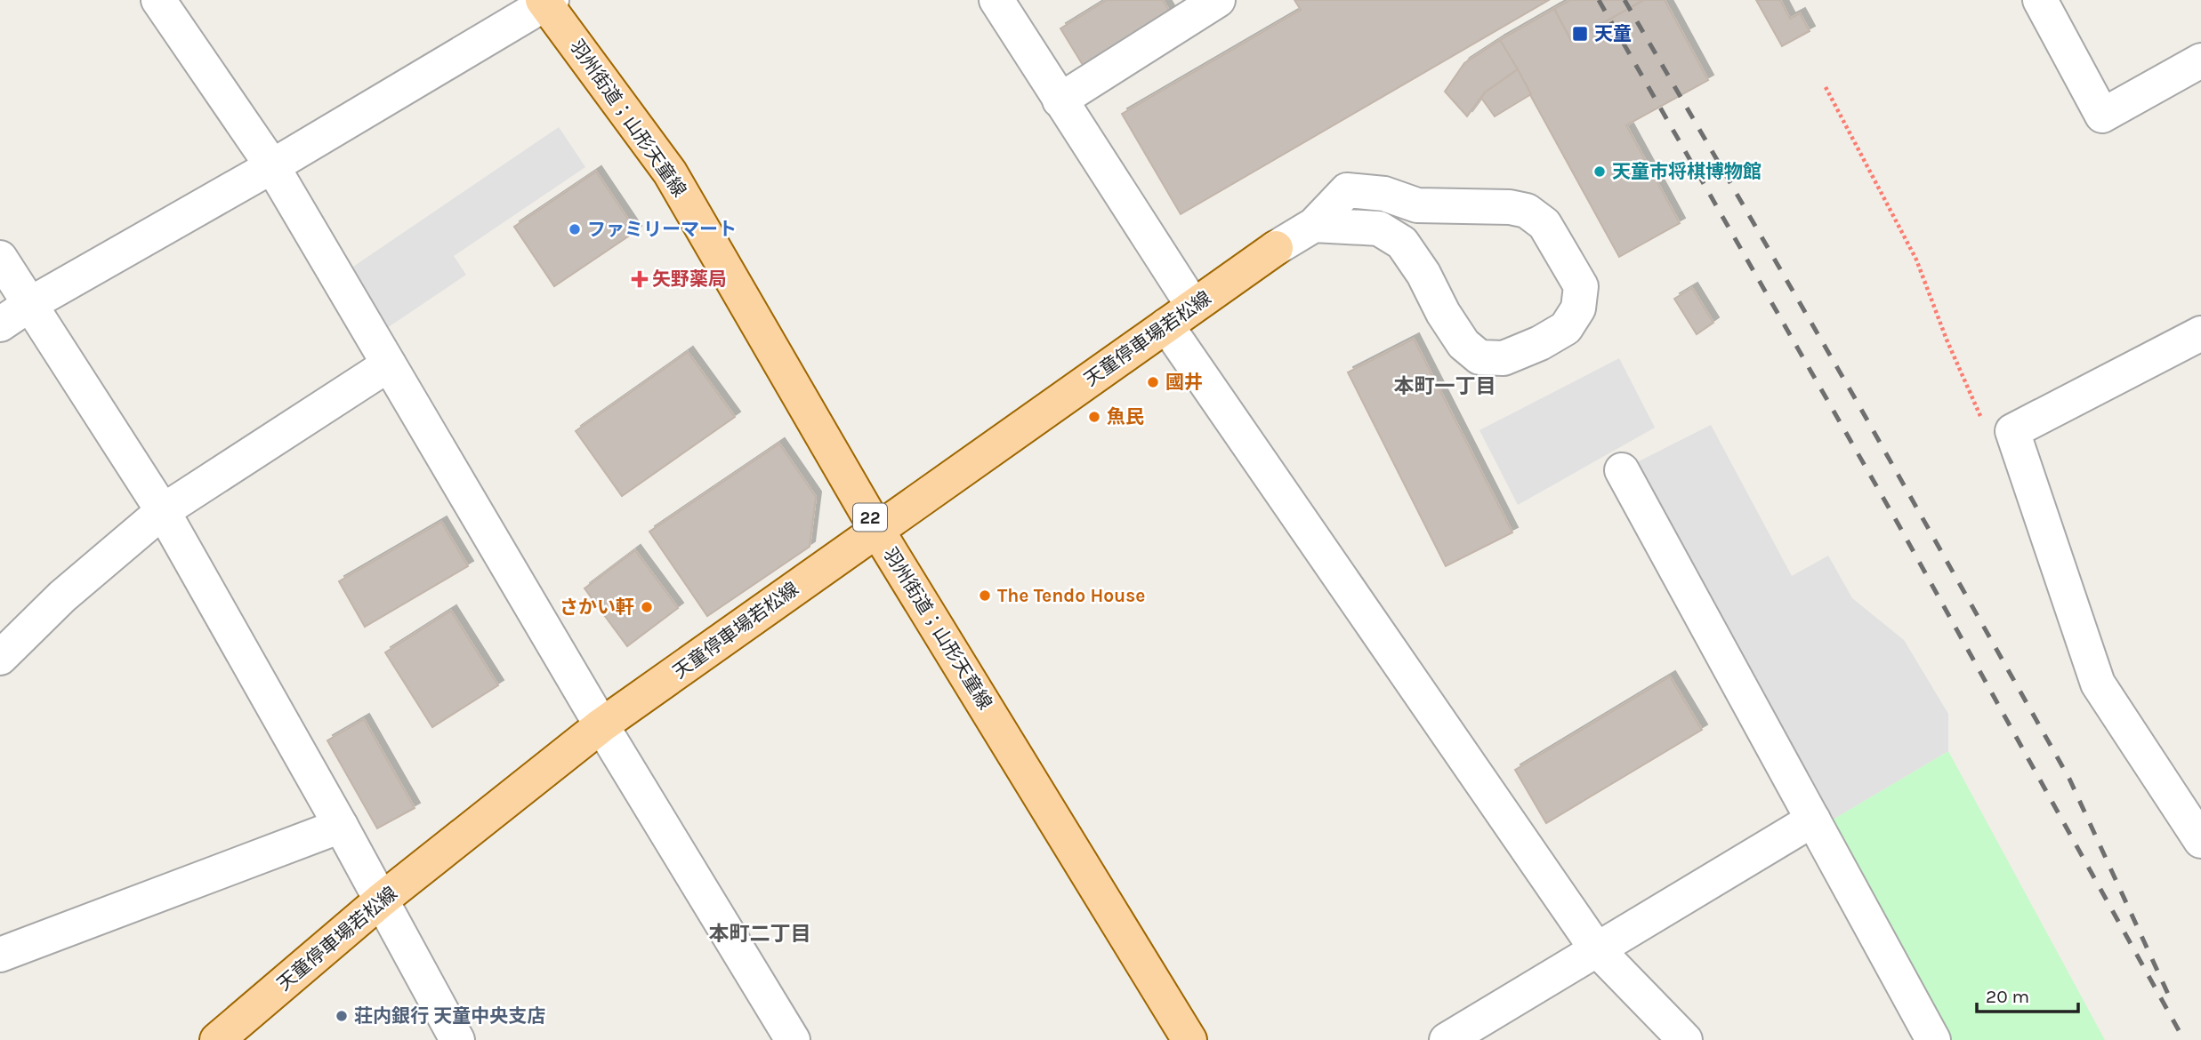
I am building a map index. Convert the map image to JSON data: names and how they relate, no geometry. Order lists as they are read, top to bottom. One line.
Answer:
{"streets":{"main road":["羽州街道；山形天童線","天童停車場若松線","22"]},"crossings":[["羽州街道；山形天童線","天童停車場若松線"]],"districts":["本町一丁目","本町二丁目"],"places":{"transit":["天童"],"other":["天童市将棋博物館","ファミリーマート","國井","魚民","The Tendo House","さかい軒","荘内銀行 天童中央支店"],"health":["矢野薬局"]},"scale_bar":"20 m"}
